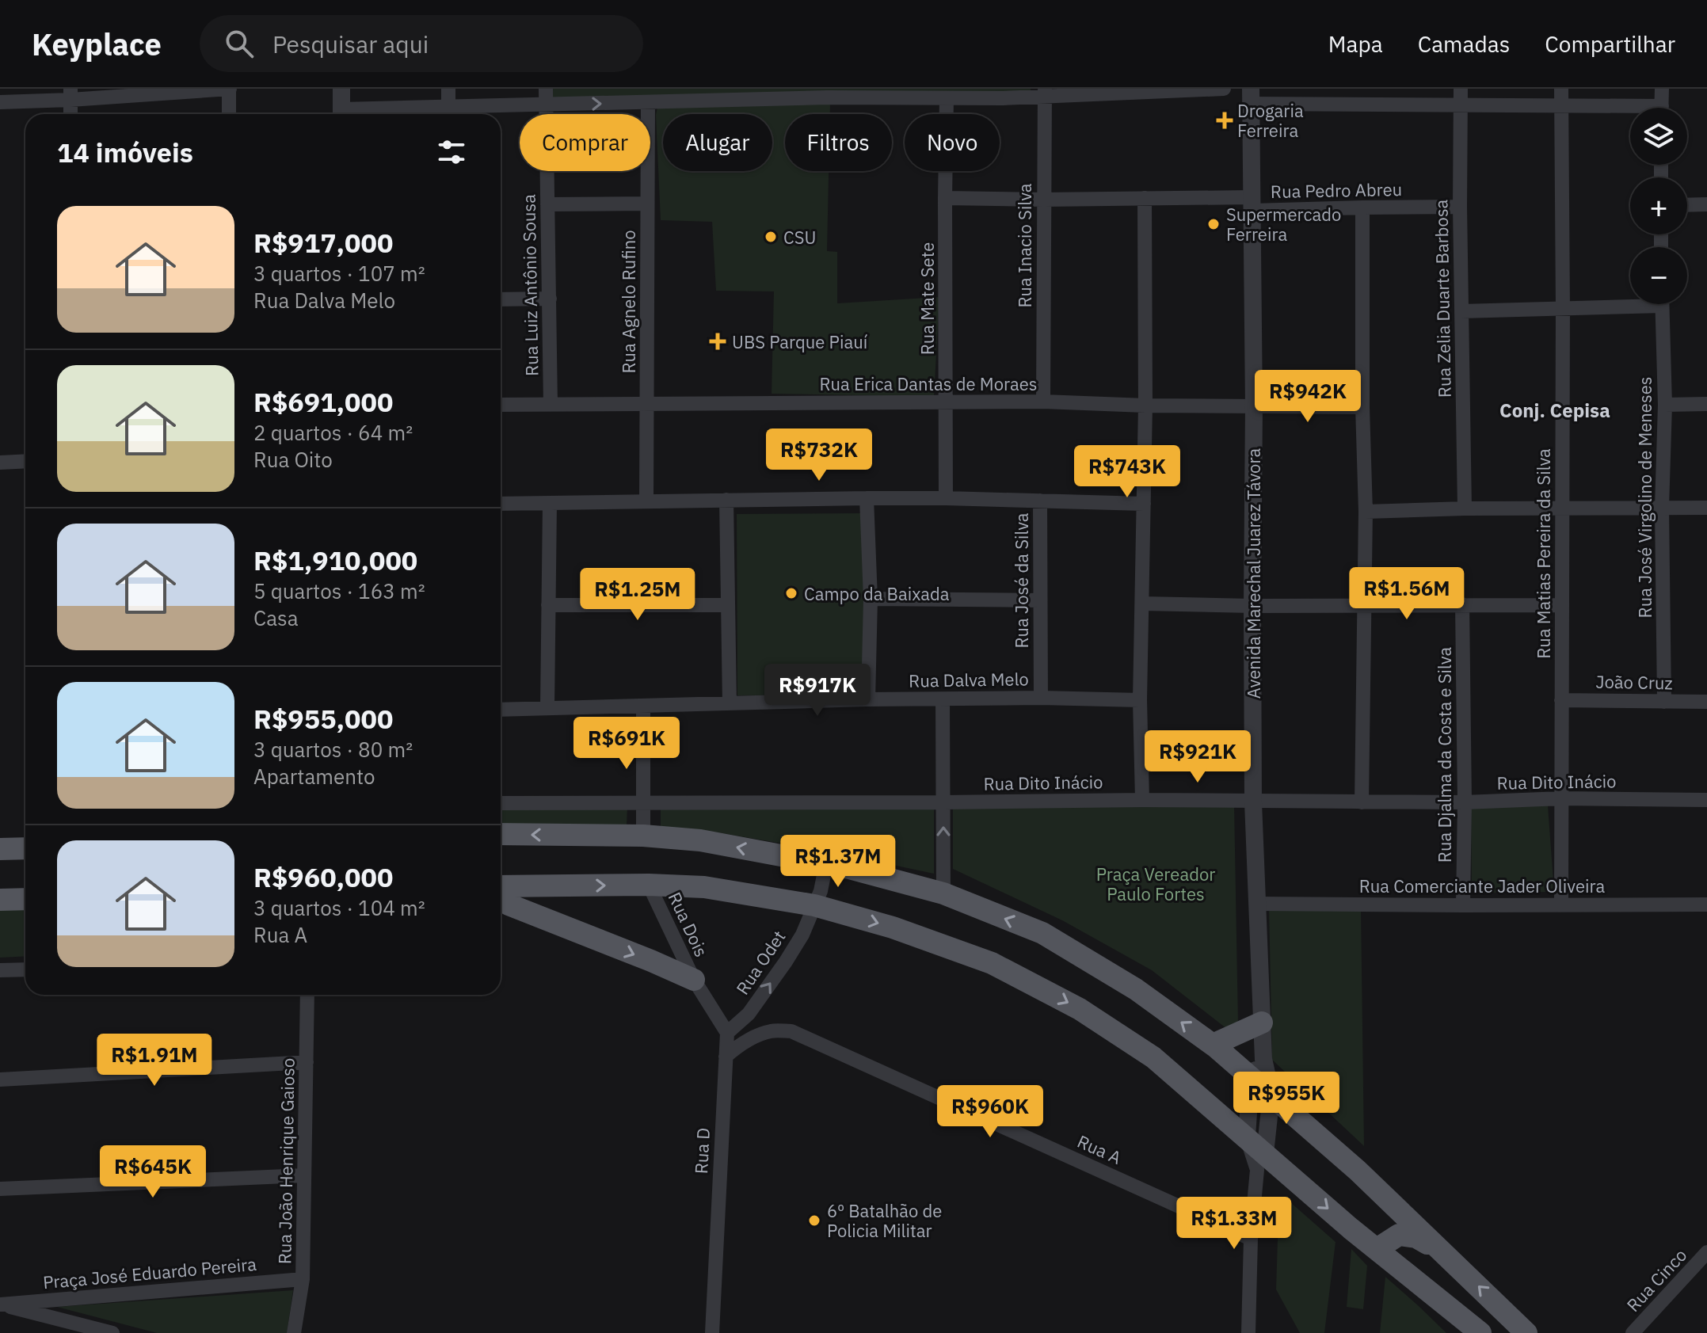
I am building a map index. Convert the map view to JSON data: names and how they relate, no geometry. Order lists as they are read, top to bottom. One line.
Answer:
{"streets":{"street":["Rua Pedro Abreu","Rua Inacio Silva","Rua Luiz Antônio Sousa","Rua Mate Sete","Rua Zelia Duarte Barbosa","Rua Agnelo Rufino","Rua Erica Dantas de Moraes","Rua José Virgolino de Meneses","Rua Matias Pereira da Silva","Avenida Marechal Juarez Távora","Rua José da Silva","Rua Dalva Melo","João Cruz","Rua Djalma da Costa e Silva","Rua Dito Inácio","Rua Comerciante Jader Oliveira","Rua Dois","Rua Odet","Rua A","Rua D","Rua João Henrique Gaioso","Praça José Eduardo Pereira","Rua Cinco"]},"crossings":[["Rua Pedro Abreu","Rua Inacio Silva"],["Rua Pedro Abreu","Rua Mate Sete"],["Rua Pedro Abreu","Rua Zelia Duarte Barbosa"],["Rua Pedro Abreu","Avenida Marechal Juarez Távora"],["Rua Inacio Silva","Rua Erica Dantas de Moraes"],["Rua Luiz Antônio Sousa","Rua Erica Dantas de Moraes"],["Rua Mate Sete","Rua Erica Dantas de Moraes"],["Rua Agnelo Rufino","Rua Erica Dantas de Moraes"],["Rua Erica Dantas de Moraes","Avenida Marechal Juarez Távora"],["Rua José Virgolino de Meneses","João Cruz"],["Rua Matias Pereira da Silva","João Cruz"],["Rua Matias Pereira da Silva","Rua Dito Inácio"],["Rua Matias Pereira da Silva","Rua Comerciante Jader Oliveira"],["Avenida Marechal Juarez Távora","Rua Dito Inácio"],["Avenida Marechal Juarez Távora","Rua Comerciante Jader Oliveira"],["Rua José da Silva","Rua Dalva Melo"],["Rua Djalma da Costa e Silva","Rua Dito Inácio"],["Rua Djalma da Costa e Silva","Rua Comerciante Jader Oliveira"],["Rua Odet","Rua D"],["Rua A","Rua D"],["Rua João Henrique Gaioso","Praça José Eduardo Pereira"]],"one_way":["Rua Odet"],"districts":["Conj. Cepisa"],"parks":["Praça Vereador Paulo Fortes"],"places":{"health":["Drogaria Ferreira","UBS Parque Piauí"],"other":["Supermercado Ferreira","CSU","Campo da Baixada","6º Batalhão de Policia Militar"]},"page":{"header":"Keyplace","search":"Pesquisar aqui","nav":["Mapa","Camadas","Compartilhar"],"map_buttons":["+","−"],"chip":["Comprar","Alugar","Filtros","Novo"],"heading":"14 imóveis","list":[{"name":"R$917,000","note":"3 quartos · 107 m² · Rua Dalva Melo"},{"name":"R$691,000","note":"2 quartos · 64 m² · Rua Oito"},{"name":"R$1,910,000","note":"5 quartos · 163 m² · Casa"},{"name":"R$955,000","note":"3 quartos · 80 m² · Apartamento"},{"name":"R$960,000","note":"3 quartos · 104 m² · Rua A"}],"price":["R$942K","R$732K","R$743K","R$1.56M","R$1.25M","R$917K","R$691K","R$921K","R$1.37M","R$1.91M","R$955K","R$960K","R$645K","R$1.33M"]}}
